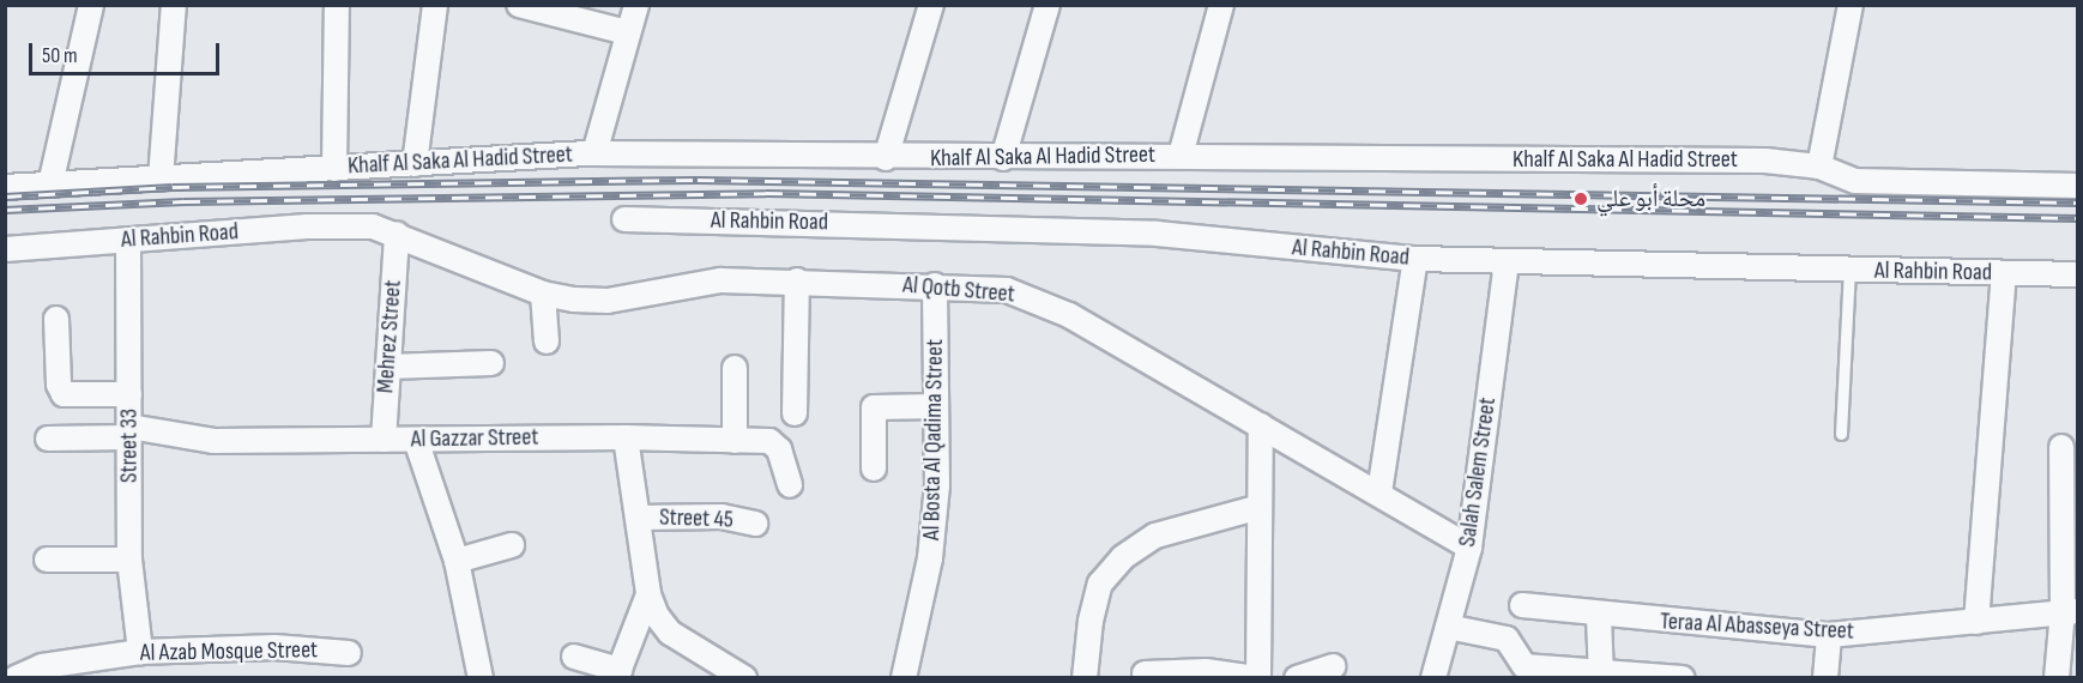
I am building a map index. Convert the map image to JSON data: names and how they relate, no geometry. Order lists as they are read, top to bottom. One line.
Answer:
{"streets":{"street":["Khalf Al Saka Al Hadid Street","Al Rahbin Road","Al Qotb Street","Mehrez Street","Al Gazzar Street","Al Bosta Al Qadima Street","Street 33","Salah Salem Street","Street 45","Teraa Al Abasseya Street","Al Azab Mosque Street"]},"crossings":[["Al Rahbin Road","Al Qotb Street"],["Al Rahbin Road","Mehrez Street"],["Al Rahbin Road","Street 33"],["Al Rahbin Road","Salah Salem Street"],["Al Qotb Street","Mehrez Street"],["Al Qotb Street","Al Bosta Al Qadima Street"],["Al Qotb Street","Salah Salem Street"],["Mehrez Street","Al Gazzar Street"],["Al Gazzar Street","Street 33"],["Street 33","Al Azab Mosque Street"]],"places":["محلة أبو علي"],"scale_bar":"50 m"}
